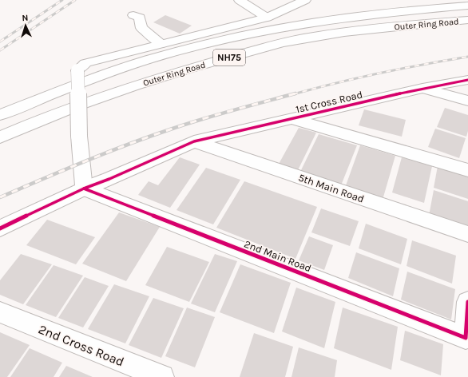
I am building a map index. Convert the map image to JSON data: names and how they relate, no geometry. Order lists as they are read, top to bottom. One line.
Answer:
{"streets":{"main road":["Outer Ring Road","NH75","1st Cross Road","5th Main Road","2nd Main Road","2nd Cross Road"]},"crossings":[["1st Cross Road","5th Main Road"],["1st Cross Road","2nd Main Road"]],"north":"top"}
